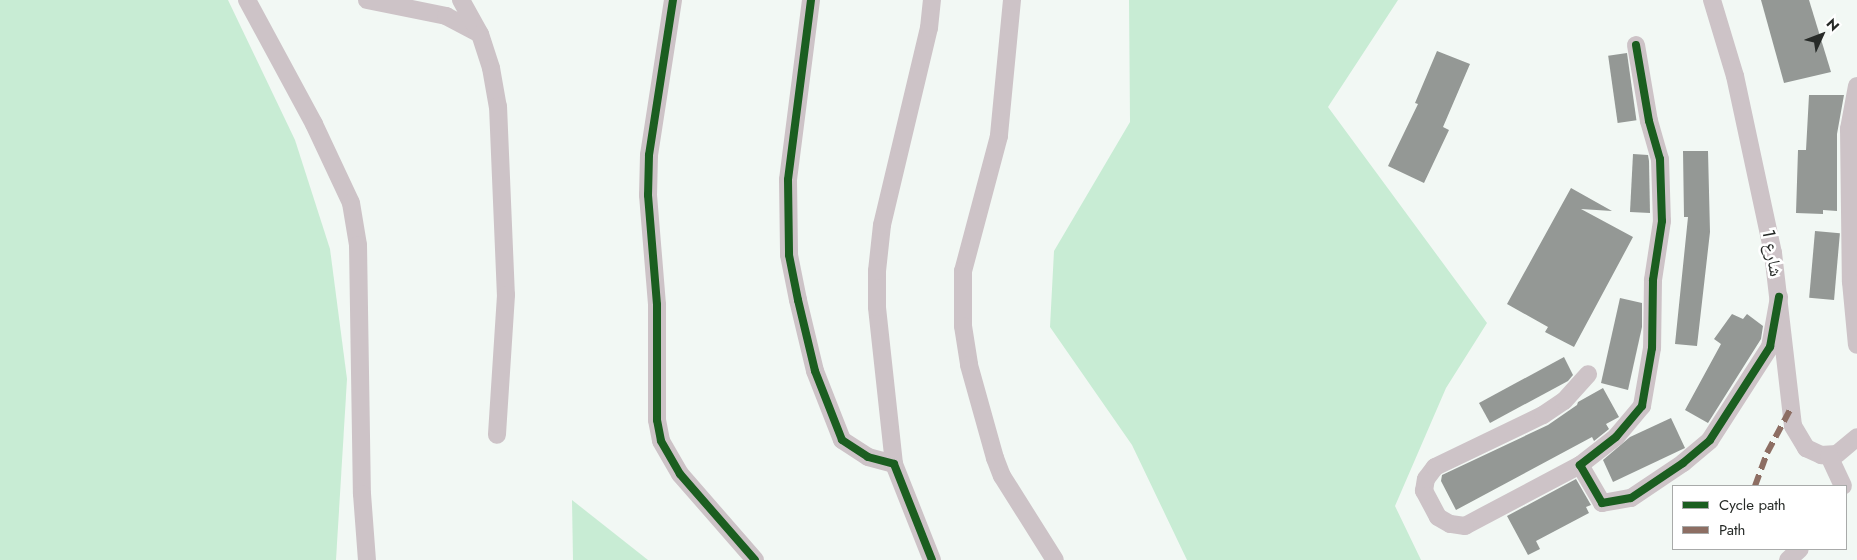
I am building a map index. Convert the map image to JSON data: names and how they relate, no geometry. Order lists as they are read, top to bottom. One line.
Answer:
{"streets":{"street":["شارع 1"]},"legend":["Cycle path","Path"],"north":"top right"}
